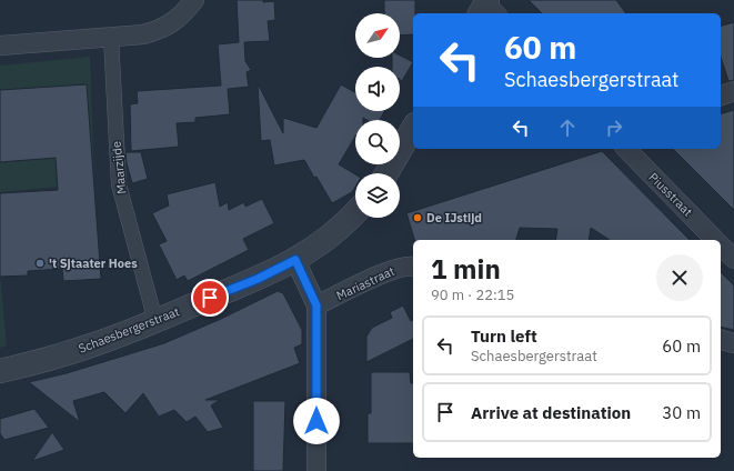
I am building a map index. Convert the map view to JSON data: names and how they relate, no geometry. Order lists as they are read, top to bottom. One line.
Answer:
{"streets":{"street":["Maarzijde","Piusstraat","Mariastraat","Schaesbergerstraat"]},"crossings":[["Maarzijde","Schaesbergerstraat"]],"places":["De IJstijd","'t Sjtaater Hoes"],"north":"top right","page":{"turn":["60 m","Schaesbergerstraat"],"heading":["1 min","90 m · 22:15"],"list":[{"name":"Turn left","note":"Schaesbergerstraat","value":"60 m"},{"name":"Arrive at destination","value":"30 m"}]}}
